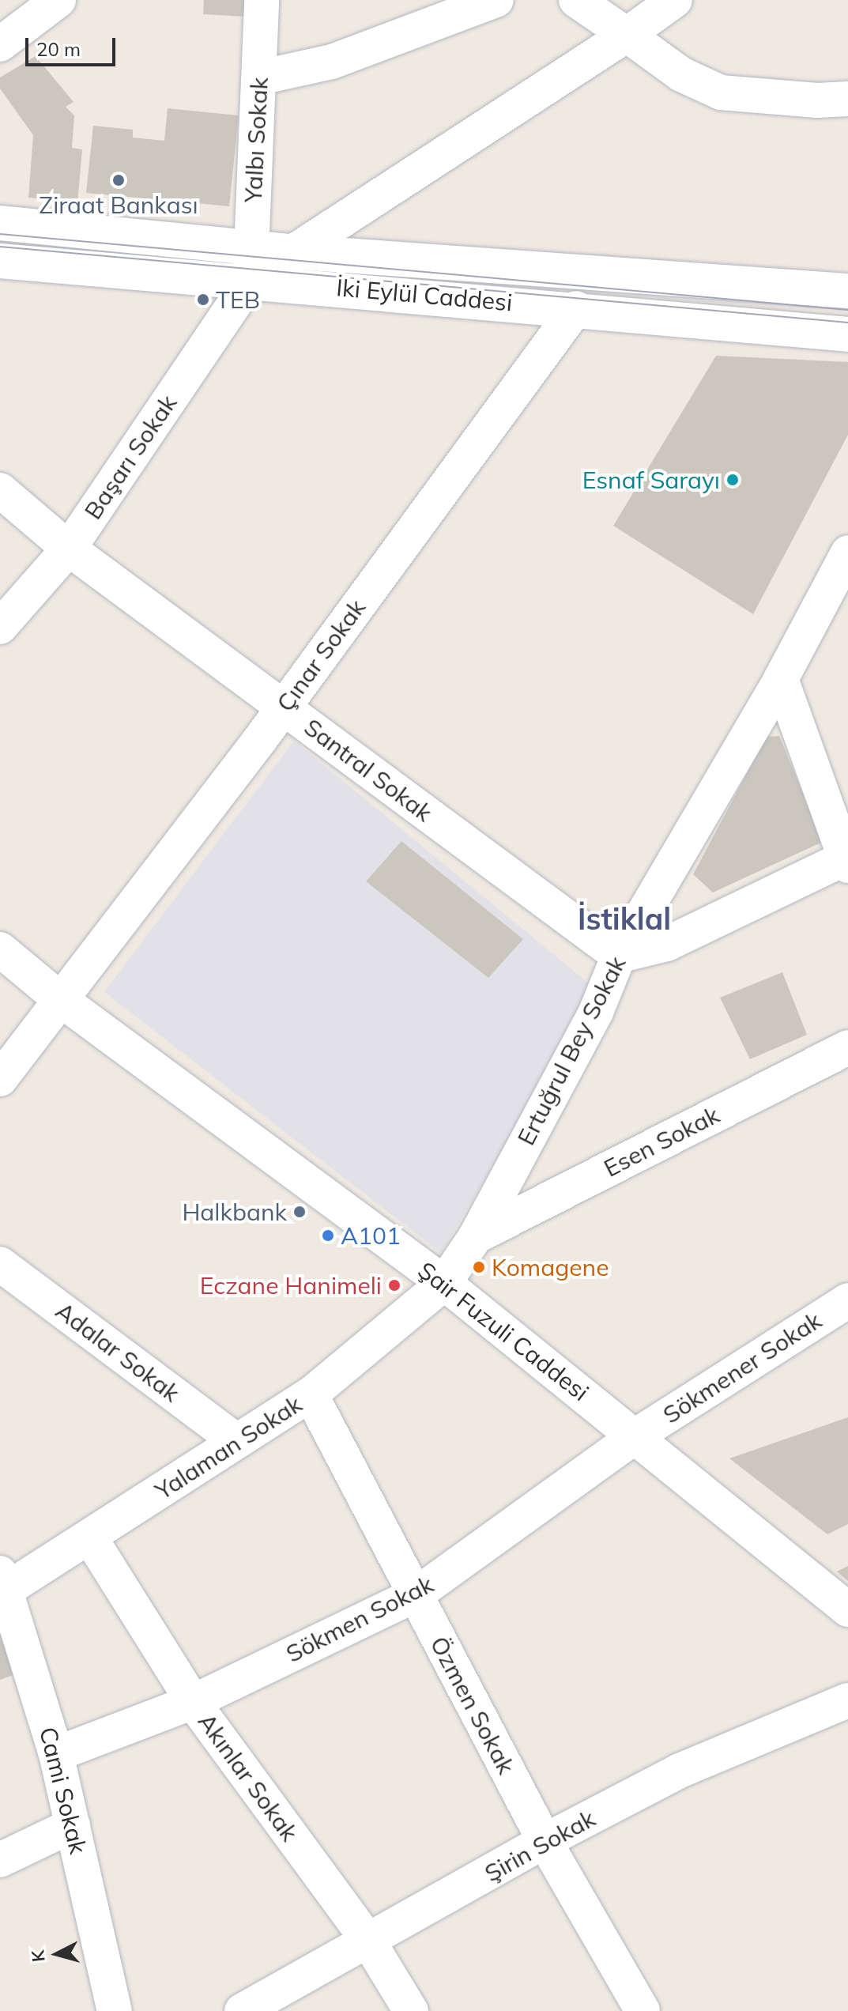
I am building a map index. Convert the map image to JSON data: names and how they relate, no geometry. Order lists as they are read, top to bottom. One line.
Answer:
{"streets":{"street":["Yalbı Sokak","İki Eylül Caddesi","Başarı Sokak","Çınar Sokak","Santral Sokak","Ertuğrul Bey Sokak","Esen Sokak","Şair Fuzuli Caddesi","Adalar Sokak","Sökmener Sokak","Yalaman Sokak","Sökmen Sokak","Özmen Sokak","Akınlar Sokak","Cami Sokak","Şirin Sokak"]},"crossings":[["Yalbı Sokak","İki Eylül Caddesi"],["Yalbı Sokak","Başarı Sokak"],["İki Eylül Caddesi","Başarı Sokak"],["İki Eylül Caddesi","Çınar Sokak"],["Başarı Sokak","Santral Sokak"],["Çınar Sokak","Santral Sokak"],["Çınar Sokak","Şair Fuzuli Caddesi"],["Santral Sokak","Ertuğrul Bey Sokak"],["Ertuğrul Bey Sokak","Esen Sokak"],["Ertuğrul Bey Sokak","Şair Fuzuli Caddesi"],["Ertuğrul Bey Sokak","Yalaman Sokak"],["Şair Fuzuli Caddesi","Sökmener Sokak"],["Şair Fuzuli Caddesi","Yalaman Sokak"],["Şair Fuzuli Caddesi","Sökmen Sokak"],["Adalar Sokak","Yalaman Sokak"],["Sökmener Sokak","Sökmen Sokak"],["Yalaman Sokak","Özmen Sokak"],["Yalaman Sokak","Akınlar Sokak"],["Yalaman Sokak","Cami Sokak"],["Sökmen Sokak","Özmen Sokak"],["Sökmen Sokak","Akınlar Sokak"],["Sökmen Sokak","Cami Sokak"],["Özmen Sokak","Şirin Sokak"],["Akınlar Sokak","Şirin Sokak"]],"districts":["İstiklal"],"places":["Ziraat Bankası","TEB","Esnaf Sarayı","Halkbank","A101","Komagene","Eczane Hanimeli"],"scale_bar":"20 m","north":"left"}
